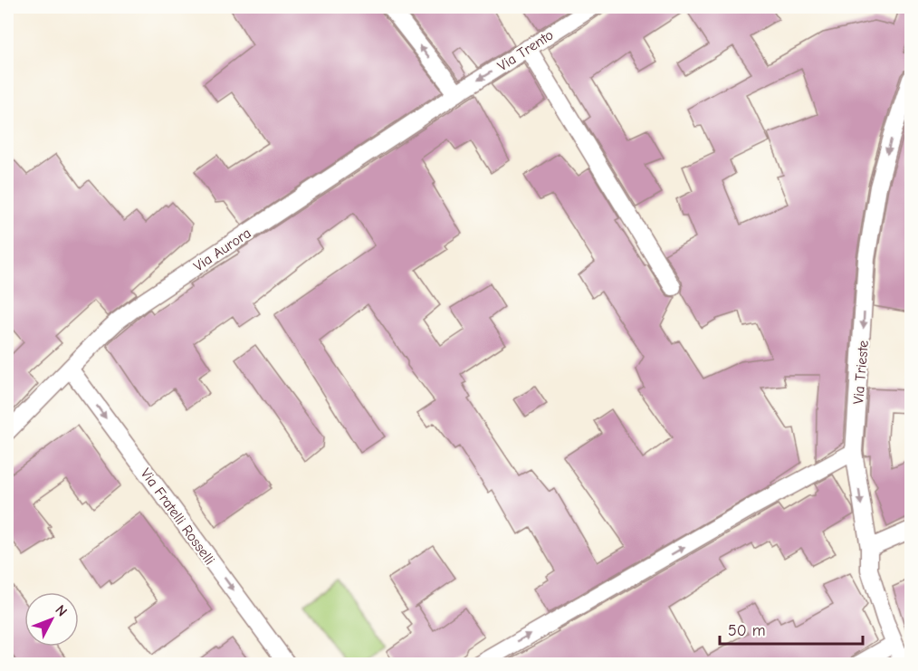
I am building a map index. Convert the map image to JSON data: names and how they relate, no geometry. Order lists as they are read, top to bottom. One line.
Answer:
{"streets":{"street":["Via Trento","Via Aurora","Via Trieste","Via Fratelli Rosselli"]},"crossings":[["Via Trento","Via Aurora"],["Via Aurora","Via Fratelli Rosselli"]],"one_way":["Via Trento","Via Trieste","Via Fratelli Rosselli"],"scale_bar":"50 m","north":"top right"}
